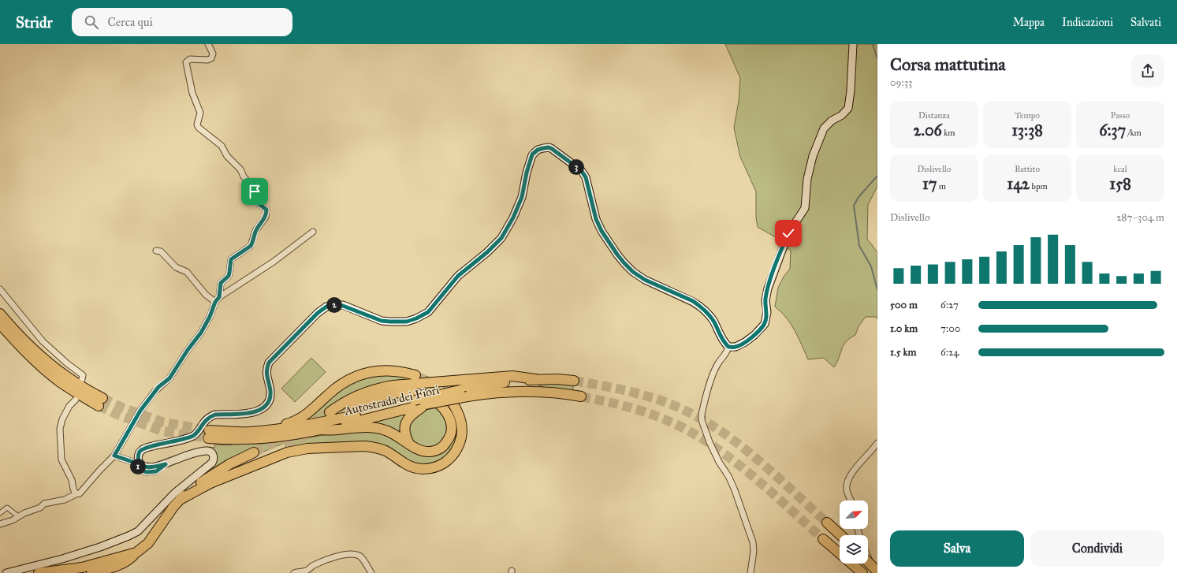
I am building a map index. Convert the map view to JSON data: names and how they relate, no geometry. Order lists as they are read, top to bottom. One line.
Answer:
{"streets":{"highway":["Autostrada dei Fiori"]},"north":"top right","page":{"header":"Stridr","search":"Cerca qui","nav":["Mappa","Indicazioni","Salvati"],"heading":["Corsa mattutina","09:33"],"stats":[["Distanza","2.06 km"],["Tempo","13:38"],["Passo","6:37 /km"],["Dislivello","17 m"],["Battito","142 bpm"],["kcal","158"]],"pins":["3","2","1"],"chart":["Dislivello","287–304 m"],"list":[{"name":"500 m","note":"6:27"},{"name":"1.0 km","note":"7:00"},{"name":"1.5 km","note":"6:24"}],"buttons":["Salva","Condividi"]}}
